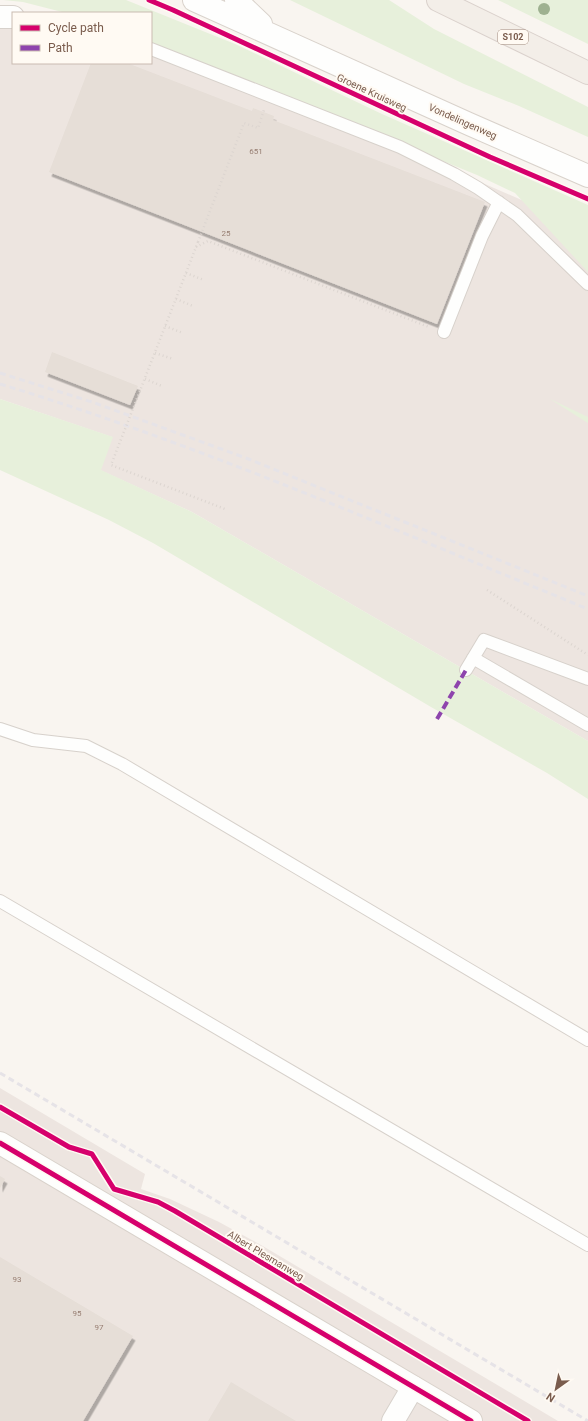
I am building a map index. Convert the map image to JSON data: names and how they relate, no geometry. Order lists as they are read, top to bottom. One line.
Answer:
{"streets":{"main road":["S102"],"street":["Vondelingenweg"],"cycle path":["Groene Kruisweg","Albert Plesmanweg"]},"house_numbers":["651","25","93","95","97"],"legend":["Cycle path","Path"],"north":"bottom left"}
